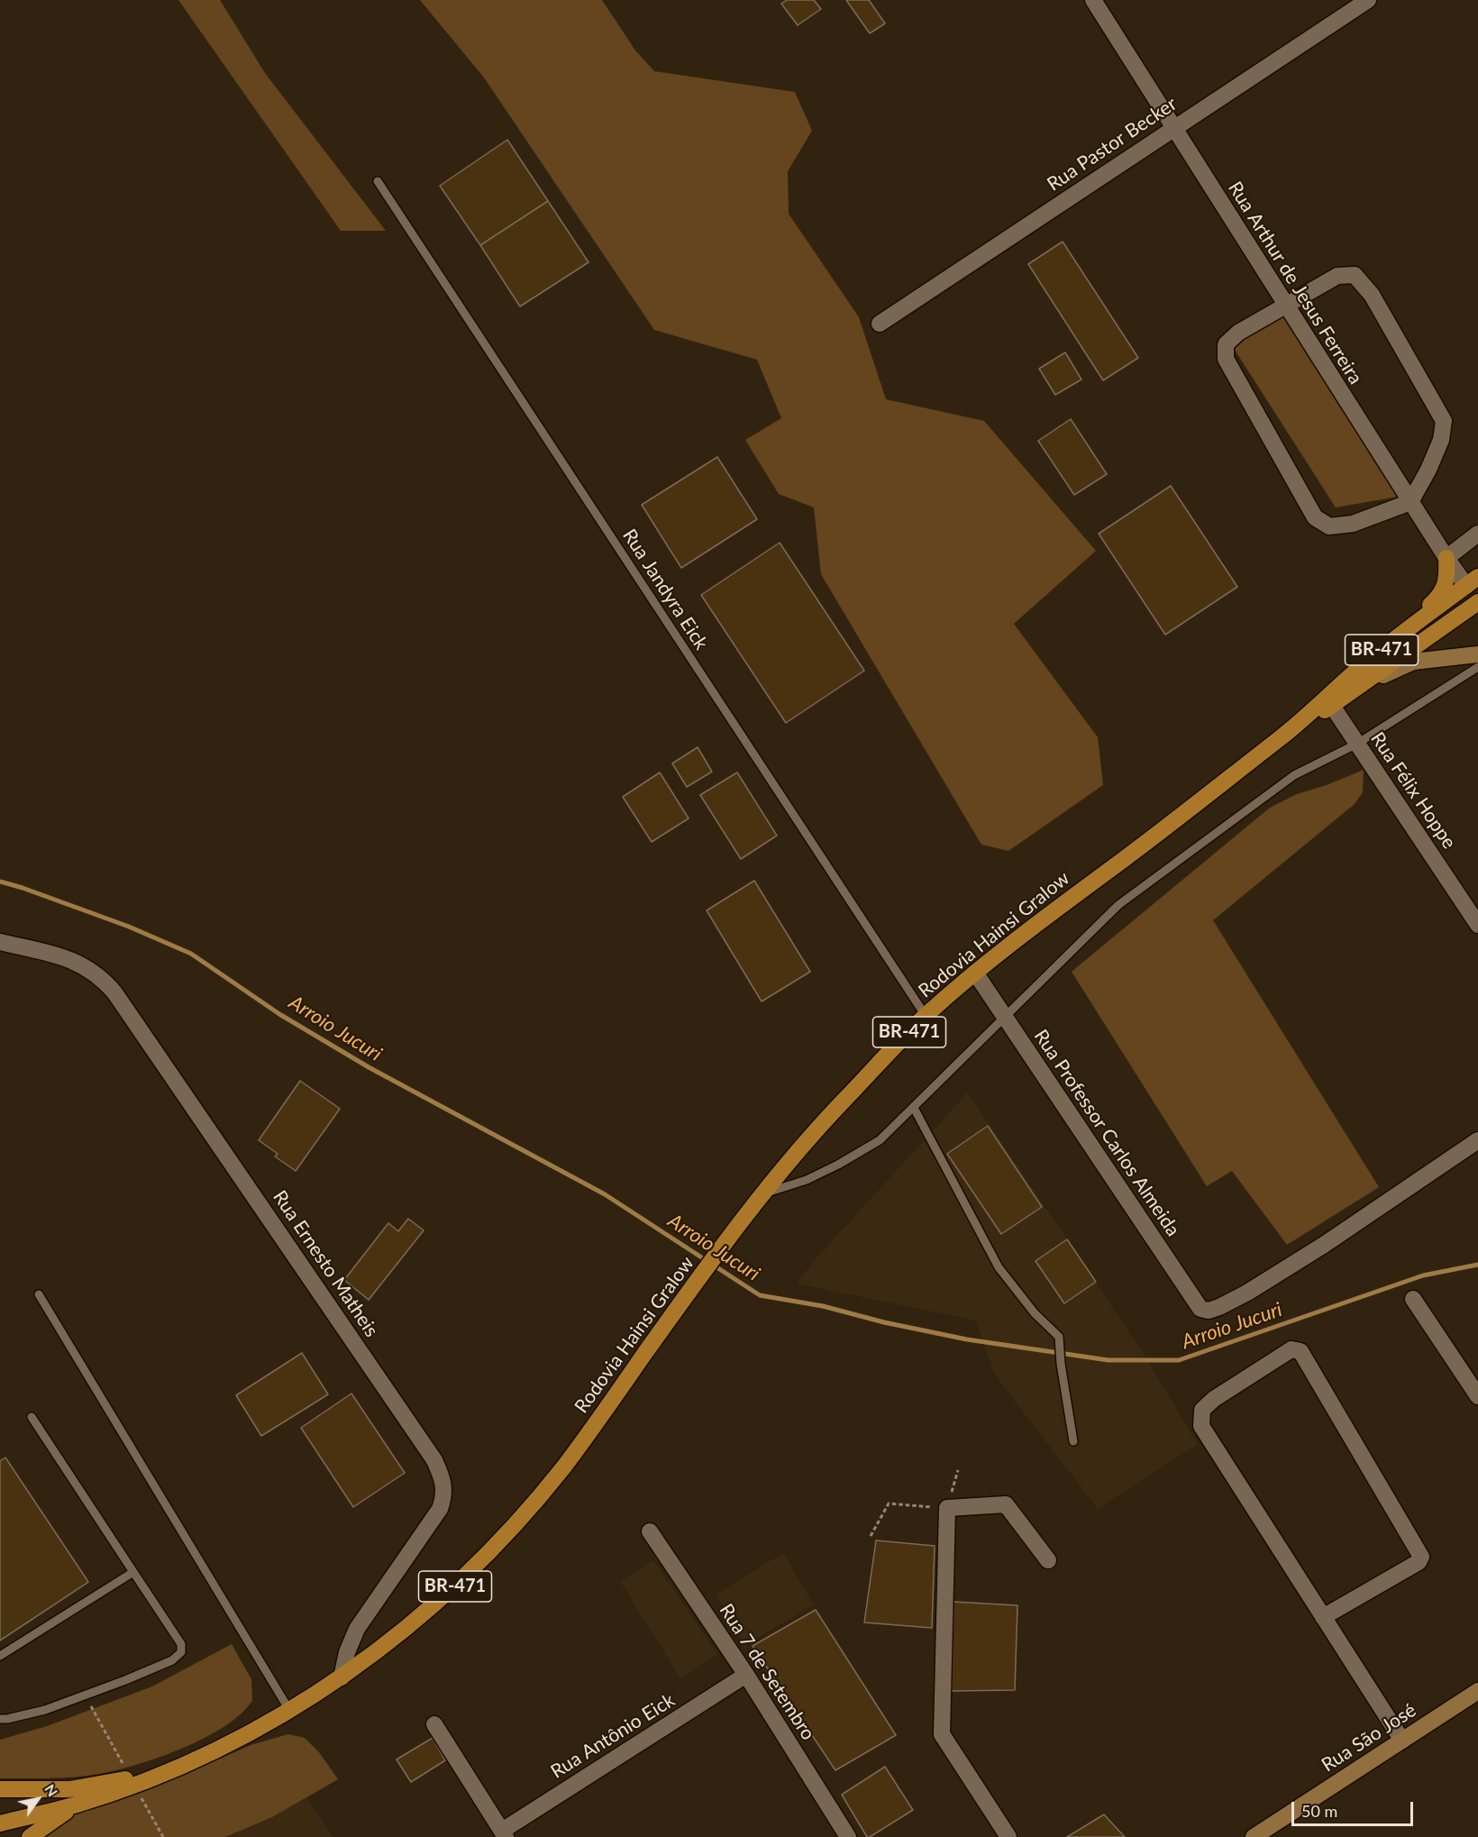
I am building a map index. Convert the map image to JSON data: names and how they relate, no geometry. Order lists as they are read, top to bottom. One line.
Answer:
{"streets":{"main road":["BR-471","Rodovia Hainsi Gralow","Rua São José"],"street":["Rua Pastor Becker","Rua Arthur de Jesus Ferreira","Rua Félix Hoppe","Rua Professor Carlos Almeida","Rua Ernesto Matheis","Rua 7 de Setembro","Rua Antônio Eick"],"lane":["Rua Jandyra Eick"]},"crossings":[["Rua Pastor Becker","Rua Arthur de Jesus Ferreira"],["Rua Arthur de Jesus Ferreira","Rodovia Hainsi Gralow"],["Rua Jandyra Eick","Rodovia Hainsi Gralow"],["Rua Félix Hoppe","Rodovia Hainsi Gralow"],["Rodovia Hainsi Gralow","Rua Professor Carlos Almeida"],["Rodovia Hainsi Gralow","Rua Ernesto Matheis"],["Rua 7 de Setembro","Rua Antônio Eick"]],"water":["Arroio Jucuri"],"scale_bar":"50 m","north":"top right"}
